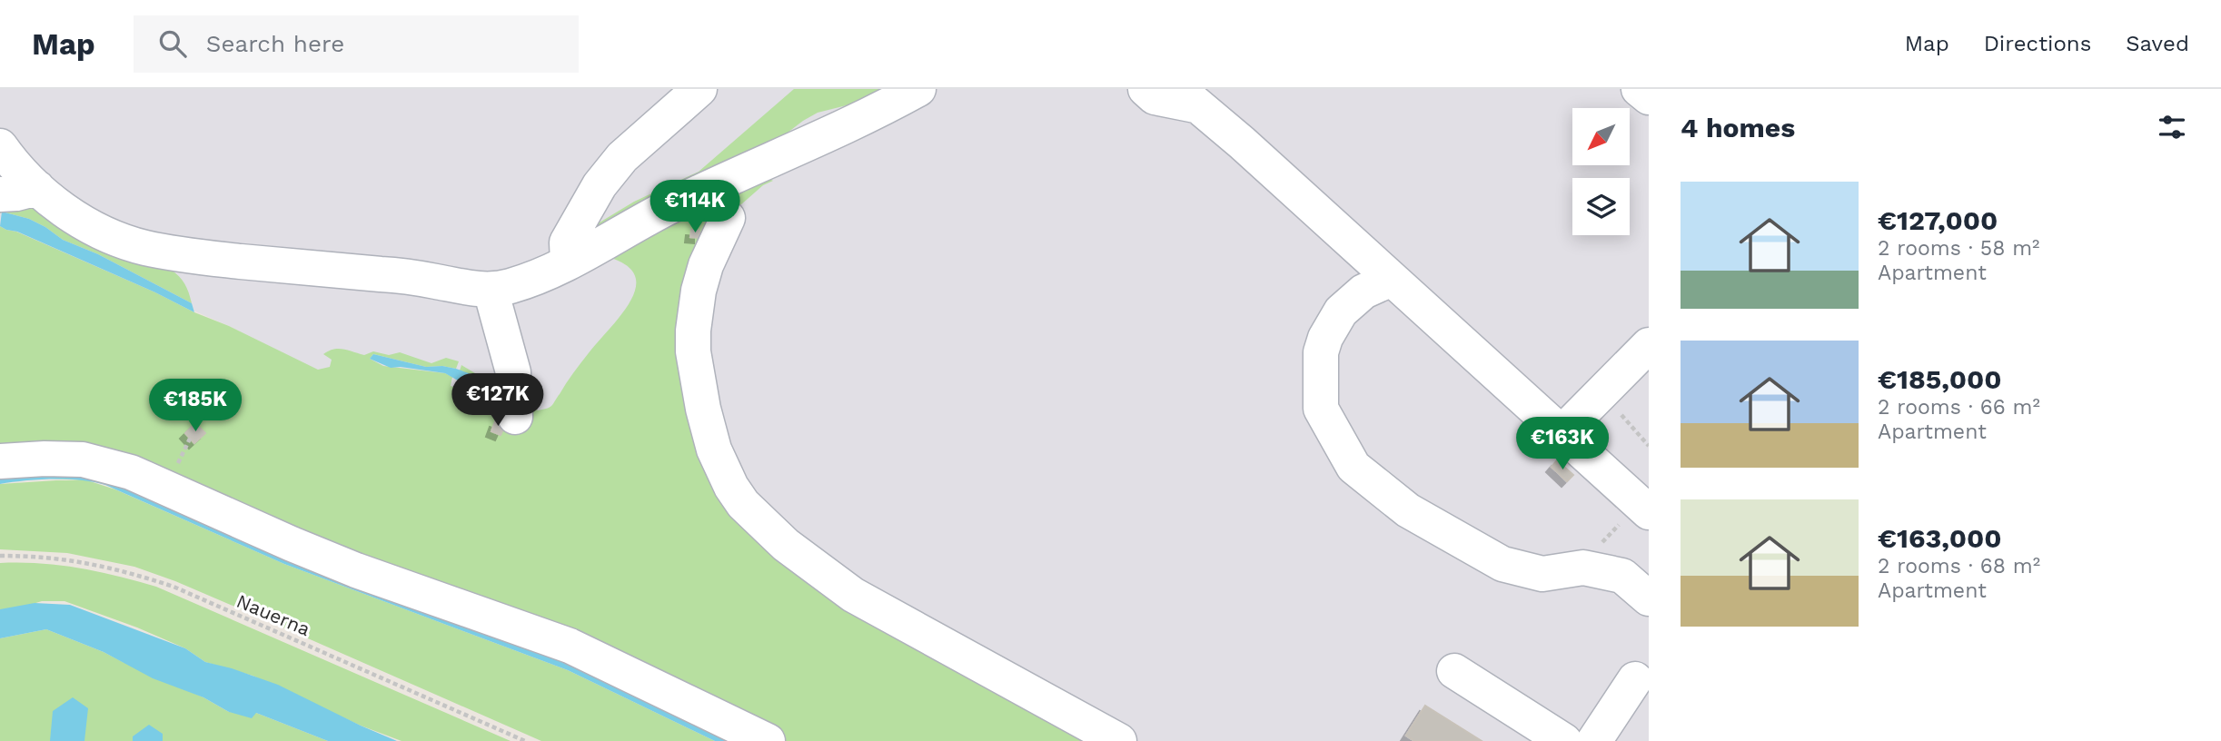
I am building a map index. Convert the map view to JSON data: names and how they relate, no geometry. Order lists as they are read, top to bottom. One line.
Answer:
{"streets":{"path":["Nauerna"]},"north":"bottom left","page":{"header":"Map","search":"Search here","nav":["Map","Directions","Saved"],"heading":"4 homes","list":[{"name":"€127,000","note":"2 rooms · 58 m² · Apartment"},{"name":"€185,000","note":"2 rooms · 66 m² · Apartment"},{"name":"€163,000","note":"2 rooms · 68 m² · Apartment"}],"price":["€114K","€127K","€185K","€163K"]}}
